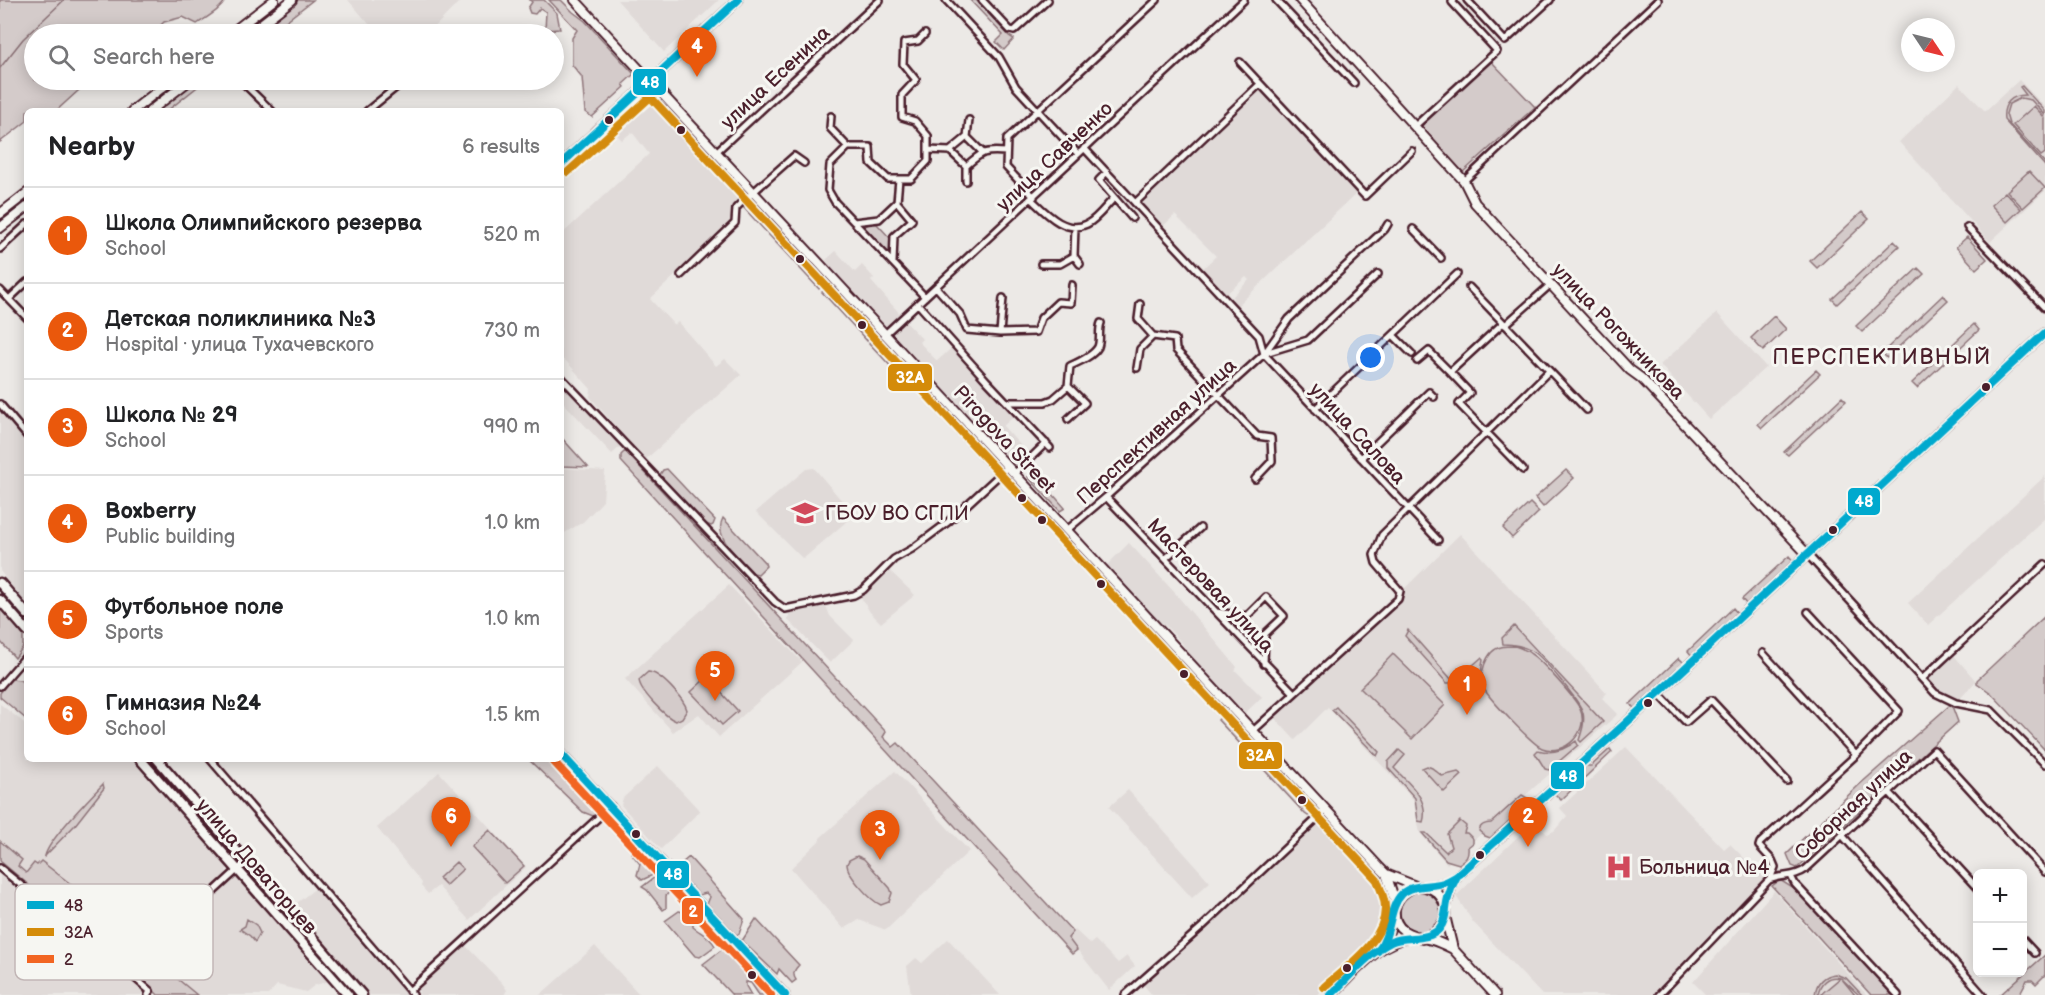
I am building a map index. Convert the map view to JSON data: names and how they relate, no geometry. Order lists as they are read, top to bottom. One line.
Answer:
{"streets":{"main road":["улица Рогожникова","Pirogova Street","улица Доваторцев"],"street":["улица Есенина","улица Савченко","Перспективная улица","улица Салова","Мастеровая улица","Соборная улица"]},"crossings":[["улица Есенина","Pirogova Street"],["улица Савченко","улица Салова"],["улица Савченко","Pirogova Street"],["Перспективная улица","улица Салова"],["Перспективная улица","Pirogova Street"],["Перспективная улица","Мастеровая улица"],["улица Салова","Pirogova Street"],["улица Салова","Мастеровая улица"]],"districts":["ПЕРСПЕКТИВНЫЙ"],"places":{"school or university":["ГБОУ ВО СГПИ"],"hospital":["Больница №4"]},"lines":["transit line 48","transit line 32A","transit line 2"],"legend":["48","32A","2"],"north":"bottom right","page":{"search":"Search here","pins":["4","5","1","2","6","3"],"heading":["Nearby","6 results"],"list":[{"mark":"1","name":"Школа Олимпийского резерва","note":"School","value":"520 m"},{"mark":"2","name":"Детская поликлиника №3","note":"Hospital · улица Тухачевского","value":"730 m"},{"mark":"3","name":"Школа № 29","note":"School","value":"990 m"},{"mark":"4","name":"Boxberry","note":"Public building","value":"1.0 km"},{"mark":"5","name":"Футбольное поле","note":"Sports","value":"1.0 km"},{"mark":"6","name":"Гимназия №24","note":"School","value":"1.5 km"}],"map_buttons":["+","−"]}}
